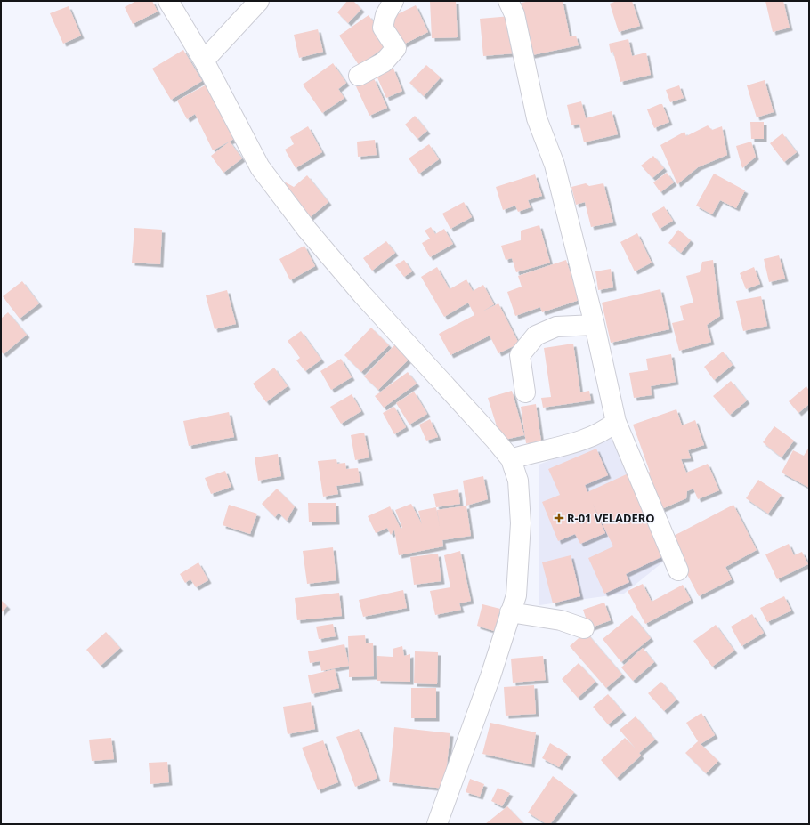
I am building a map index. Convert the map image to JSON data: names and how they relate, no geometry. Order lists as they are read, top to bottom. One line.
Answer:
{"places":{"health":["R-01 VELADERO"]}}
